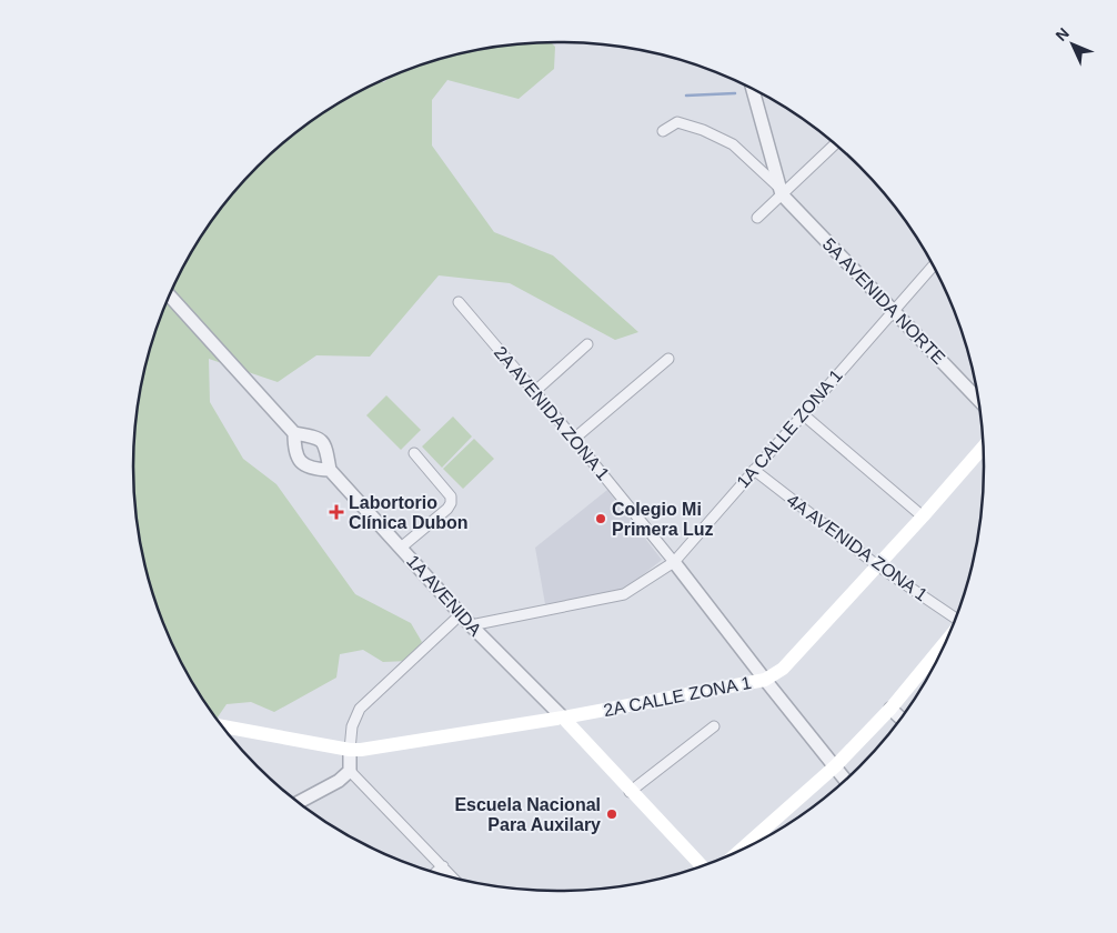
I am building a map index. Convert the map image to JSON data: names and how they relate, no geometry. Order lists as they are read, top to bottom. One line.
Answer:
{"streets":{"main road":["2A CALLE ZONA 1"],"street":["5A AVENIDA NORTE","2A AVENIDA ZONA 1","1A CALLE ZONA 1","4A AVENIDA ZONA 1","1A AVENIDA"]},"crossings":[["5A AVENIDA NORTE","1A CALLE ZONA 1"],["2A AVENIDA ZONA 1","1A CALLE ZONA 1"],["2A AVENIDA ZONA 1","2A CALLE ZONA 1"],["1A CALLE ZONA 1","4A AVENIDA ZONA 1"],["1A CALLE ZONA 1","1A AVENIDA"],["4A AVENIDA ZONA 1","2A CALLE ZONA 1"],["1A AVENIDA","2A CALLE ZONA 1"]],"places":{"health":["Labortorio Clínica Dubon"],"other":["Colegio Mi Primera Luz","Escuela Nacional Para Auxilary"]},"north":"top left"}
